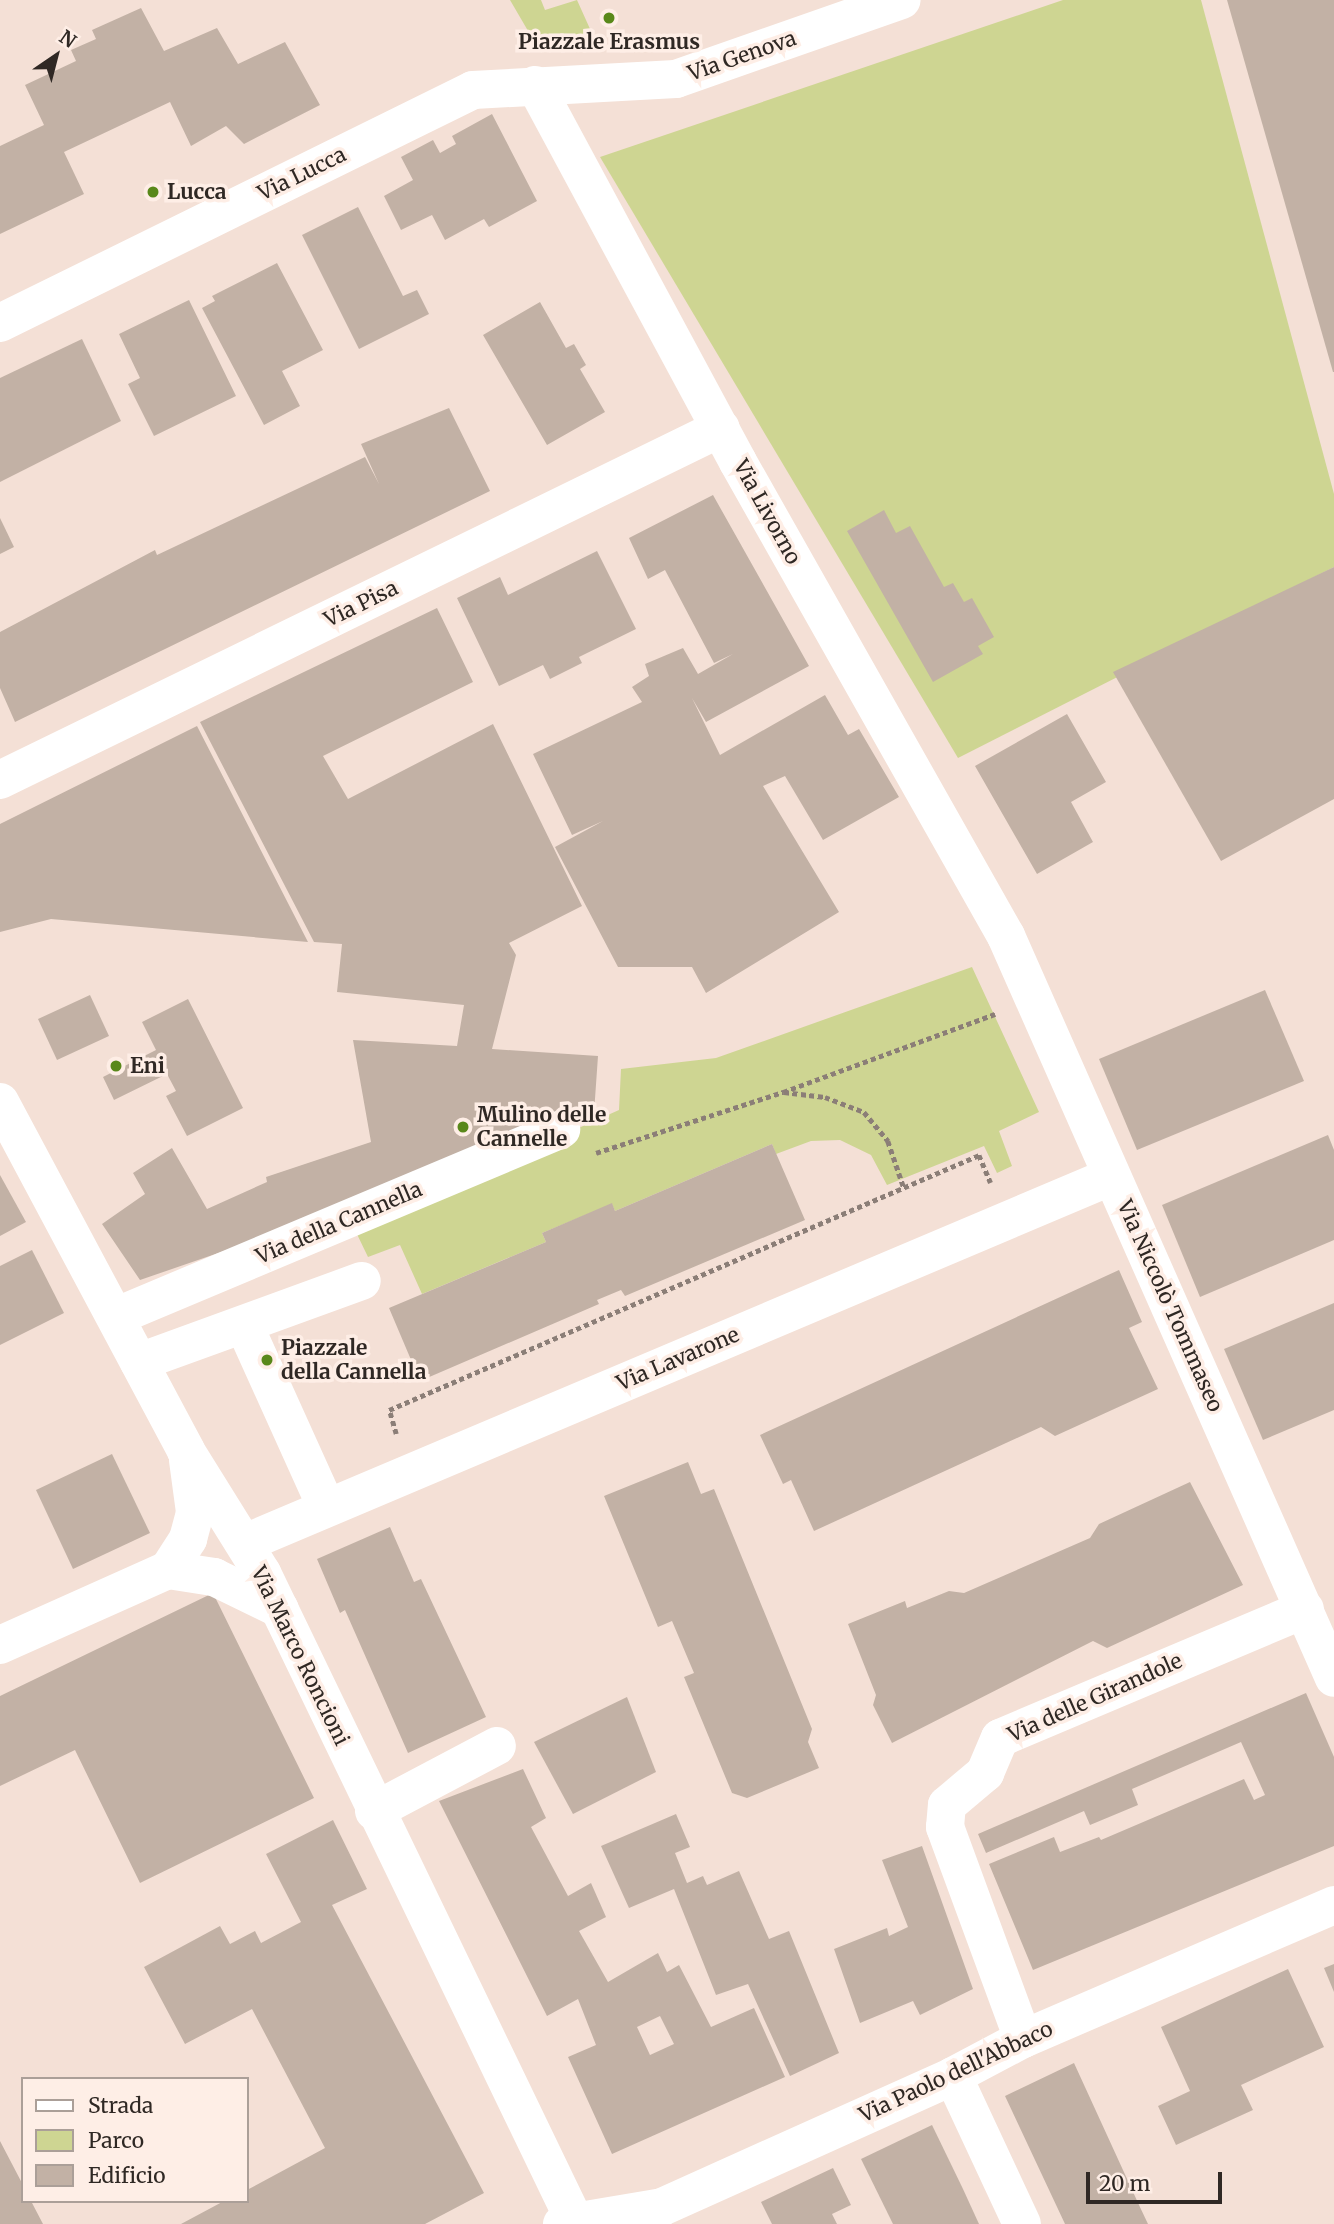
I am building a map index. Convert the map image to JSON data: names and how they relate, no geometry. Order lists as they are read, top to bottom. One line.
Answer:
{"streets":{"street":["Via Genova","Via Lucca","Via Livorno","Via Pisa","Via della Cannella","Via Niccolò Tommaseo","Via Lavarone","Via Marco Roncioni","Via delle Girandole","Via Paolo dell'Abbaco"]},"crossings":[["Via Genova","Via Lucca"],["Via Genova","Via Livorno"],["Via Lucca","Via Livorno"],["Via Livorno","Via Pisa"],["Via Livorno","Via Niccolò Tommaseo"],["Via della Cannella","Via Marco Roncioni"],["Via Niccolò Tommaseo","Via Lavarone"],["Via Niccolò Tommaseo","Via delle Girandole"],["Via Lavarone","Via Marco Roncioni"],["Via Marco Roncioni","Via Paolo dell'Abbaco"],["Via delle Girandole","Via Paolo dell'Abbaco"]],"places":["Piazzale Erasmus","Lucca","Eni","Mulino delle Cannelle","Piazzale della Cannella"],"legend":["Strada","Parco","Edificio"],"scale_bar":"20 m","north":"top right"}
